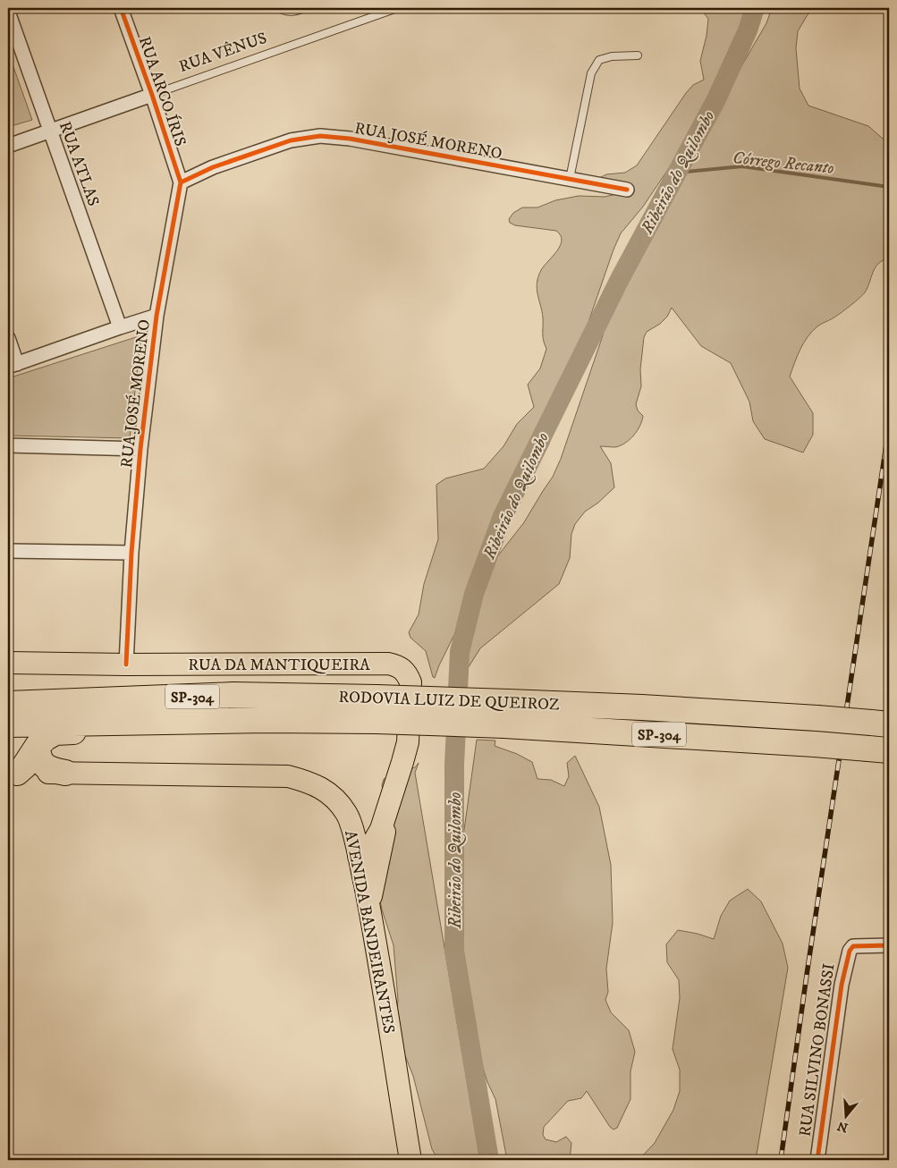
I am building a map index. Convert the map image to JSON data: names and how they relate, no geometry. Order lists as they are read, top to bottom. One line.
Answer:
{"streets":{"highway":["SP-304","RODOVIA LUIZ DE QUEIROZ"],"main road":["RUA DA MANTIQUEIRA","AVENIDA BANDEIRANTES"],"street":["RUA VÊNUS","RUA ARCO ÍRIS","RUA JOSÉ MORENO","RUA ATLAS","RUA SILVINO BONASSI"]},"crossings":[["RUA VÊNUS","RUA ARCO ÍRIS"],["RUA VÊNUS","RUA ATLAS"],["RUA ARCO ÍRIS","RUA JOSÉ MORENO"],["RUA JOSÉ MORENO","RUA DA MANTIQUEIRA"],["RUA DA MANTIQUEIRA","AVENIDA BANDEIRANTES"]],"water":["Córrego Recanto","Ribeirão do Quilombo"],"north":"bottom"}
